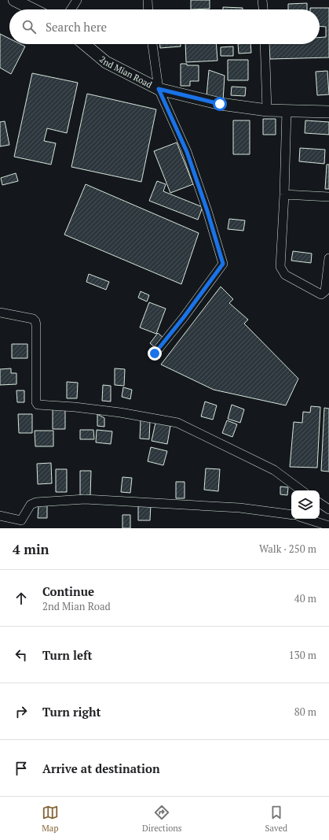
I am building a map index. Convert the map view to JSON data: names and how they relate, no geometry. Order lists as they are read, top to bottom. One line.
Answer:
{"streets":{"main road":["2nd Mian Road"]},"page":{"search":"Search here","heading":["4 min","Walk · 250 m"],"list":[["Continue","2nd Mian Road","40 m"],["Turn left","130 m"],["Turn right","80 m"],"Arrive at destination"],"nav":["Map","Directions","Saved"]}}
